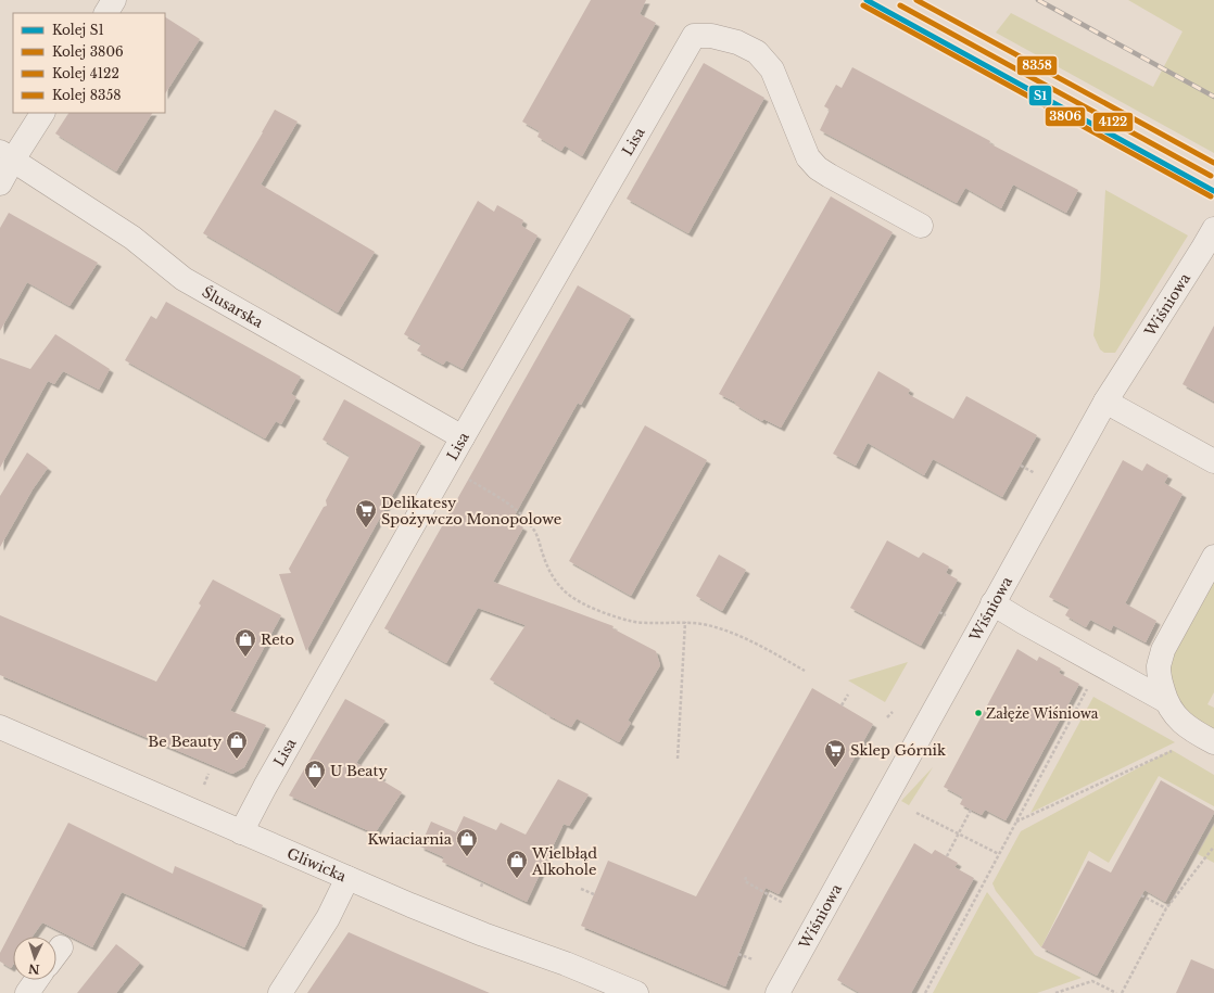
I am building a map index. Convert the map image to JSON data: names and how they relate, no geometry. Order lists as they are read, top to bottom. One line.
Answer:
{"streets":{"street":["Lisa","Wiśniowa","Ślusarska","Gliwicka"]},"crossings":[["Lisa","Ślusarska"],["Lisa","Gliwicka"]],"places":{"supermarket":["Delikatesy Spożywczo Monopolowe","Sklep Górnik"],"shop":["Reto","Be Beauty","U Beaty","Kwiaciarnia","Wielbłąd Alkohole"],"other":["Załęże Wiśniowa"]},"lines":["rail line S1","rail line 8358","rail line 3806","rail line 4122"],"legend":["Kolej S1","Kolej 3806","Kolej 4122","Kolej 8358"],"north":"bottom"}
